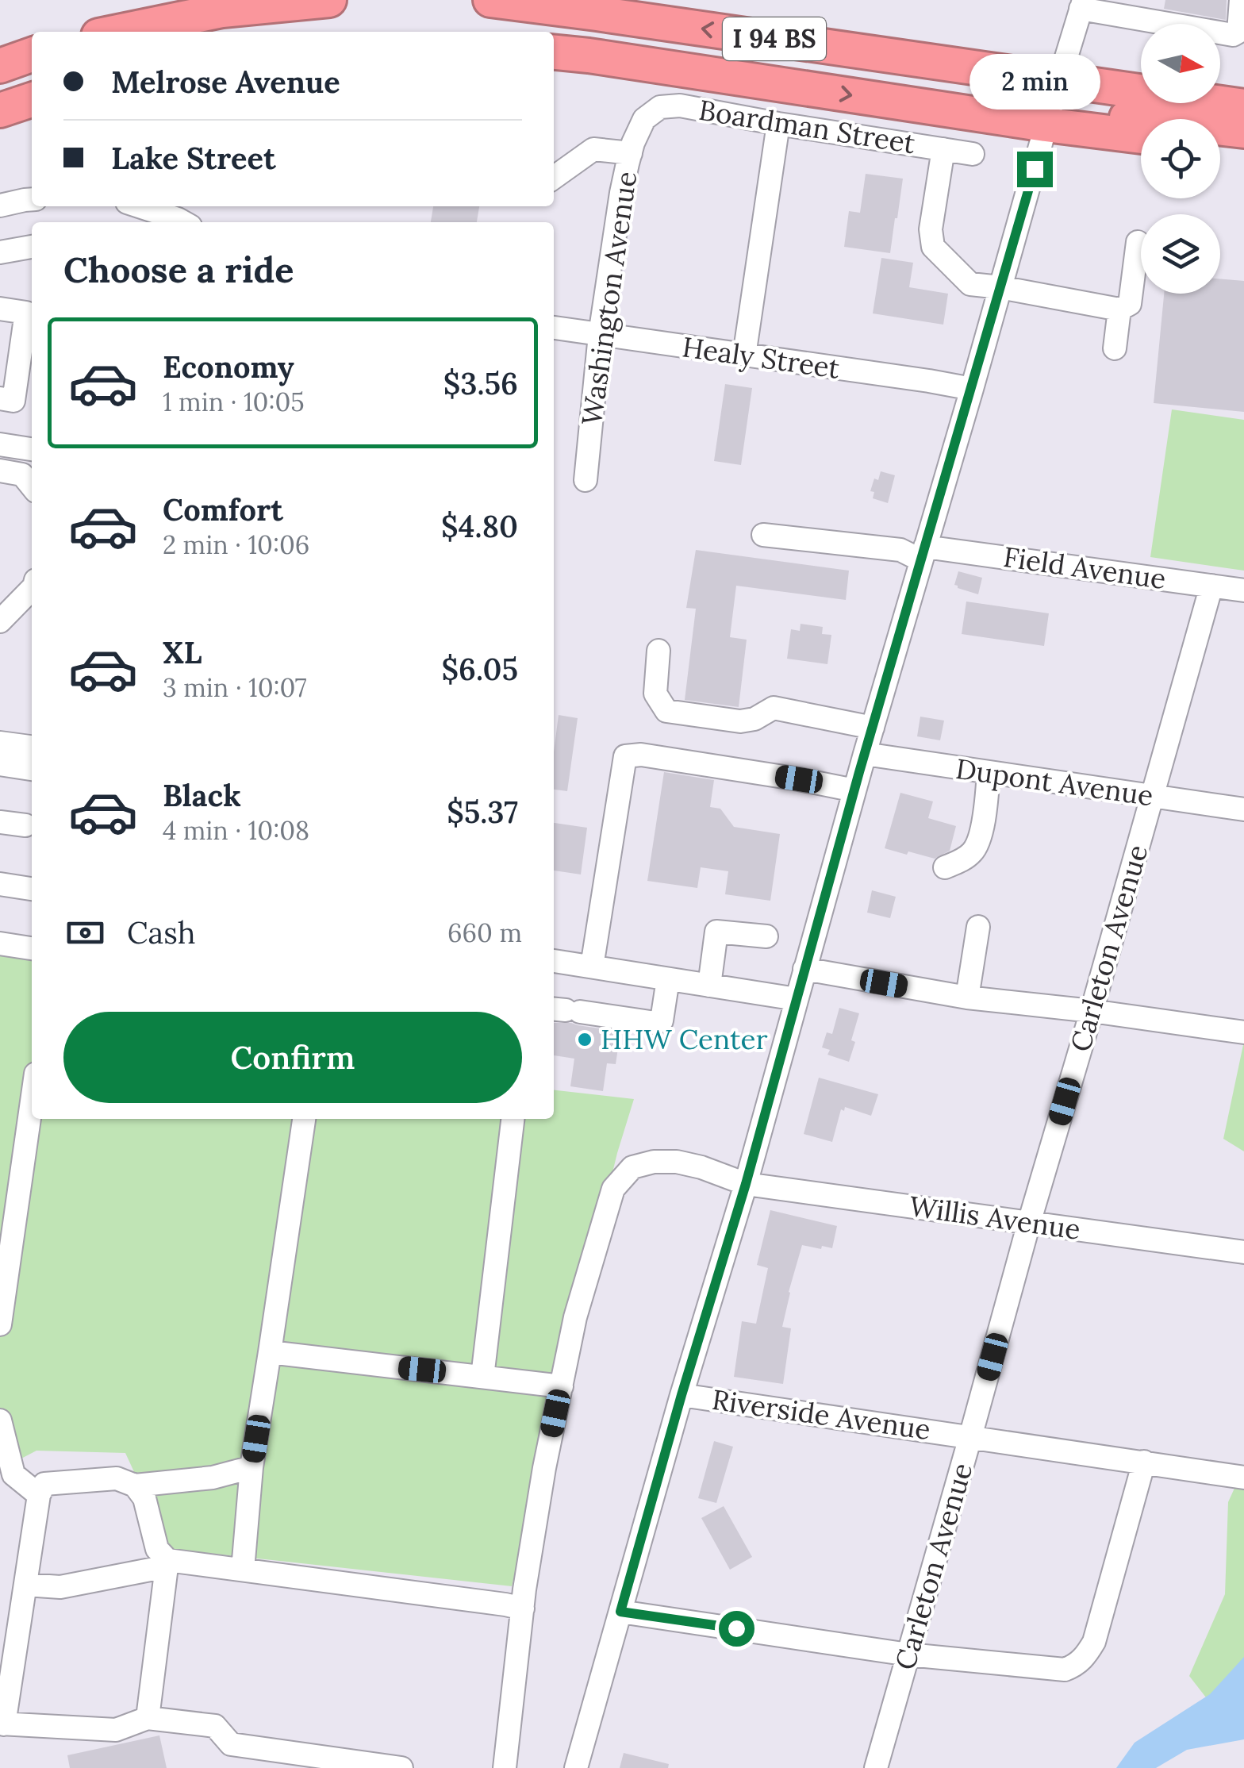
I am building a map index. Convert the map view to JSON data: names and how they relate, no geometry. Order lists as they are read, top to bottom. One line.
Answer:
{"streets":{"highway":["I 94 BS"],"street":["Boardman Street","Washington Avenue","Healy Street","Field Avenue","Dupont Avenue","Carleton Avenue","Willis Avenue","Riverside Avenue"]},"crossings":[["Boardman Street","Washington Avenue"],["Washington Avenue","Healy Street"],["Field Avenue","Carleton Avenue"],["Dupont Avenue","Carleton Avenue"],["Carleton Avenue","Willis Avenue"],["Carleton Avenue","Riverside Avenue"]],"places":["HHW Center"],"north":"right","page":{"banner":["Melrose Avenue","Lake Street"],"bubble":"2 min","heading":"Choose a ride","list":[{"name":"Economy","note":"1 min · 10:05","value":"$3.56"},{"name":"Comfort","note":"2 min · 10:06","value":"$4.80"},{"name":"XL","note":"3 min · 10:07","value":"$6.05"},{"name":"Black","note":"4 min · 10:08","value":"$5.37"}],"pay":["Cash","660 m"],"buttons":"Confirm"}}
